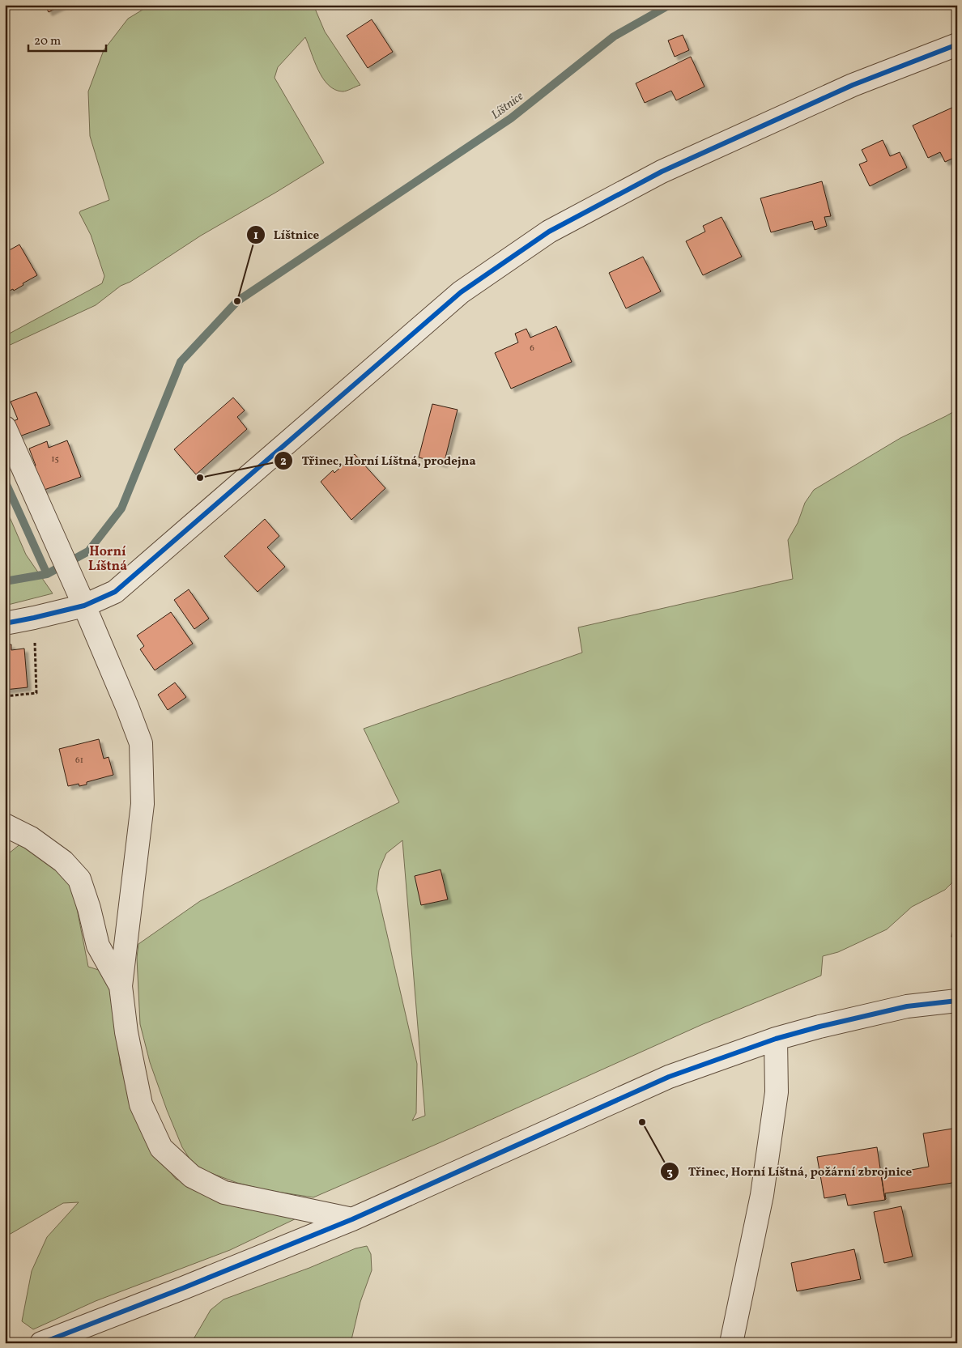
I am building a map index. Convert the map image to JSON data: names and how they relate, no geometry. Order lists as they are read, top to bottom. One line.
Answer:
{"districts":["Horní Líštná"],"water":["Líštnice"],"places":["Líštnice","Třinec, Horní Líštná, prodejna","Třinec, Horní Líštná, požární zbrojnice"],"house_numbers":["6","15","61"],"scale_bar":"20 m"}
